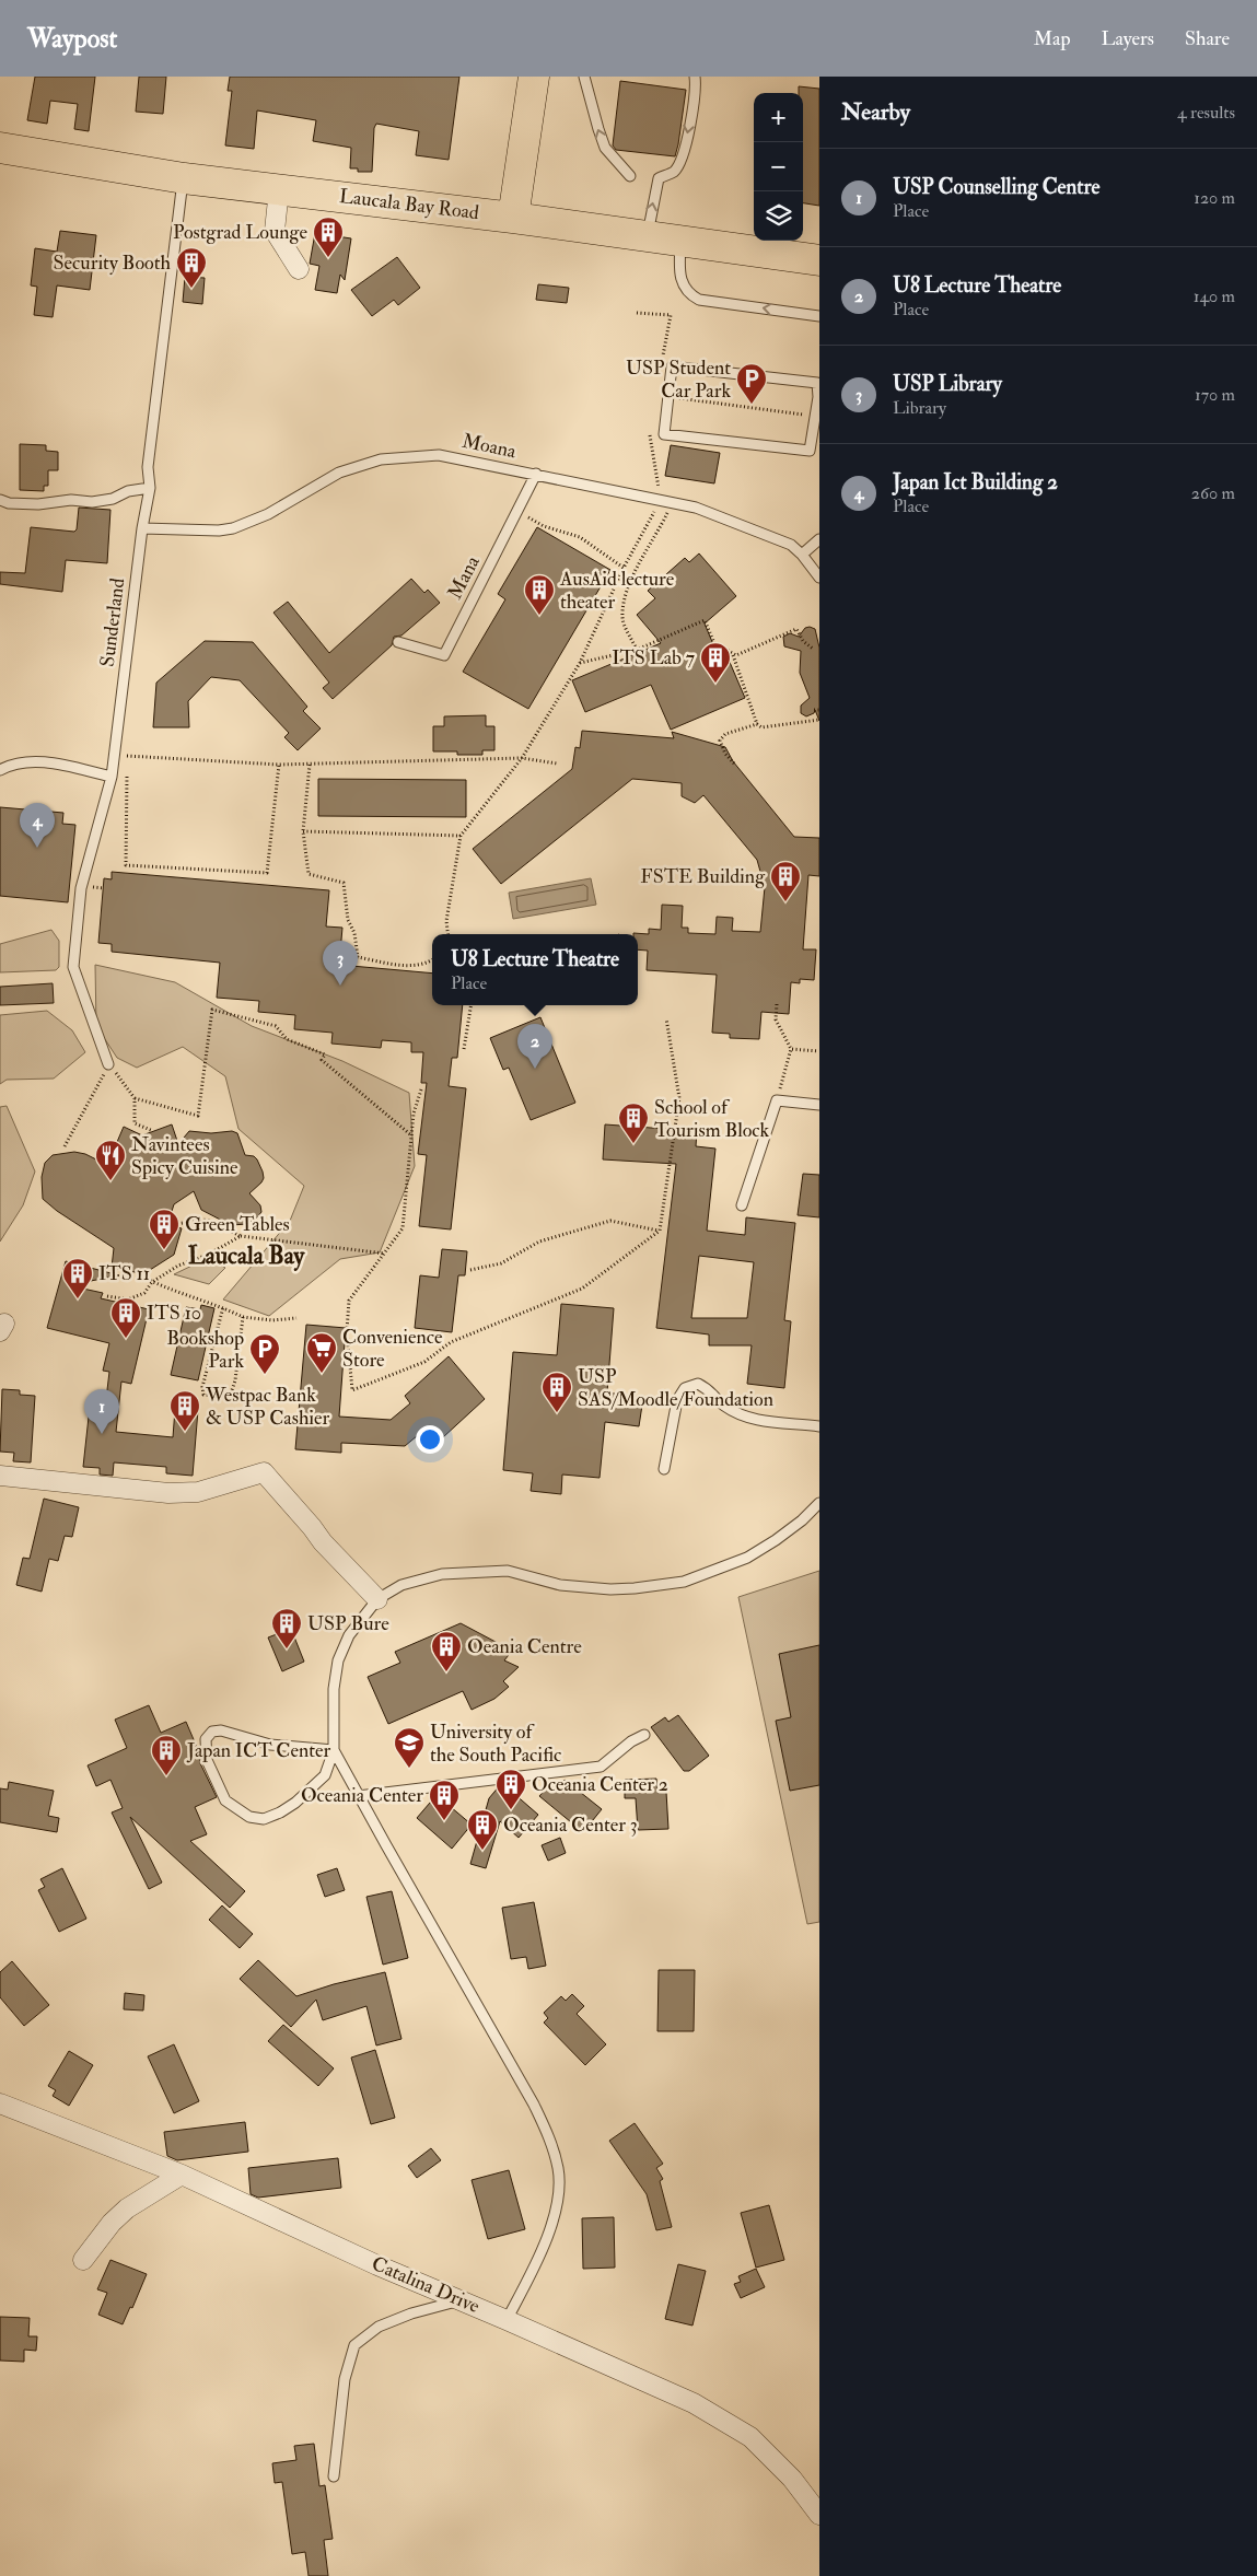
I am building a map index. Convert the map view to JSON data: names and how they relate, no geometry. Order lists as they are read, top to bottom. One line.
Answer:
{"streets":{"main road":["Laucala Bay Road"],"street":["Catalina Drive"],"lane":["Moana","Mana","Sunderland"]},"crossings":[["Laucala Bay Road","Sunderland"],["Moana","Mana"],["Moana","Sunderland"]],"districts":["Laucala Bay"],"places":{"building":["Postgrad Lounge","Security Booth","AusAid lecture theater","ITS Lab 7","FSTE Building","School of Tourism Block","Green Tables","ITS 11","ITS 10","USP SAS/Moodle/Foundation","Westpac Bank & USP Cashier","USP Bure","Oeania Centre","Japan ICT Center","Oceania Center 2","Oceania Center","Oceania Center 3"],"parking":["USP Student Car Park","Bookshop Park"],"restaurant":["Navintees Spicy Cuisine"],"supermarket":["Convenience Store"],"school or university":["University of the South Pacific"]},"page":{"header":"Waypost","nav":["Map","Layers","Share"],"heading":["Nearby","4 results"],"map_buttons":["+","−"],"list":[{"mark":"1","name":"USP Counselling Centre","note":"Place","value":"120 m"},{"mark":"2","name":"U8 Lecture Theatre","note":"Place","value":"140 m"},{"mark":"3","name":"USP Library","note":"Library","value":"170 m"},{"mark":"4","name":"Japan Ict Building 2","note":"Place","value":"260 m"}],"pins":["4","3","2","1"],"popup":["U8 Lecture Theatre","Place"]}}
